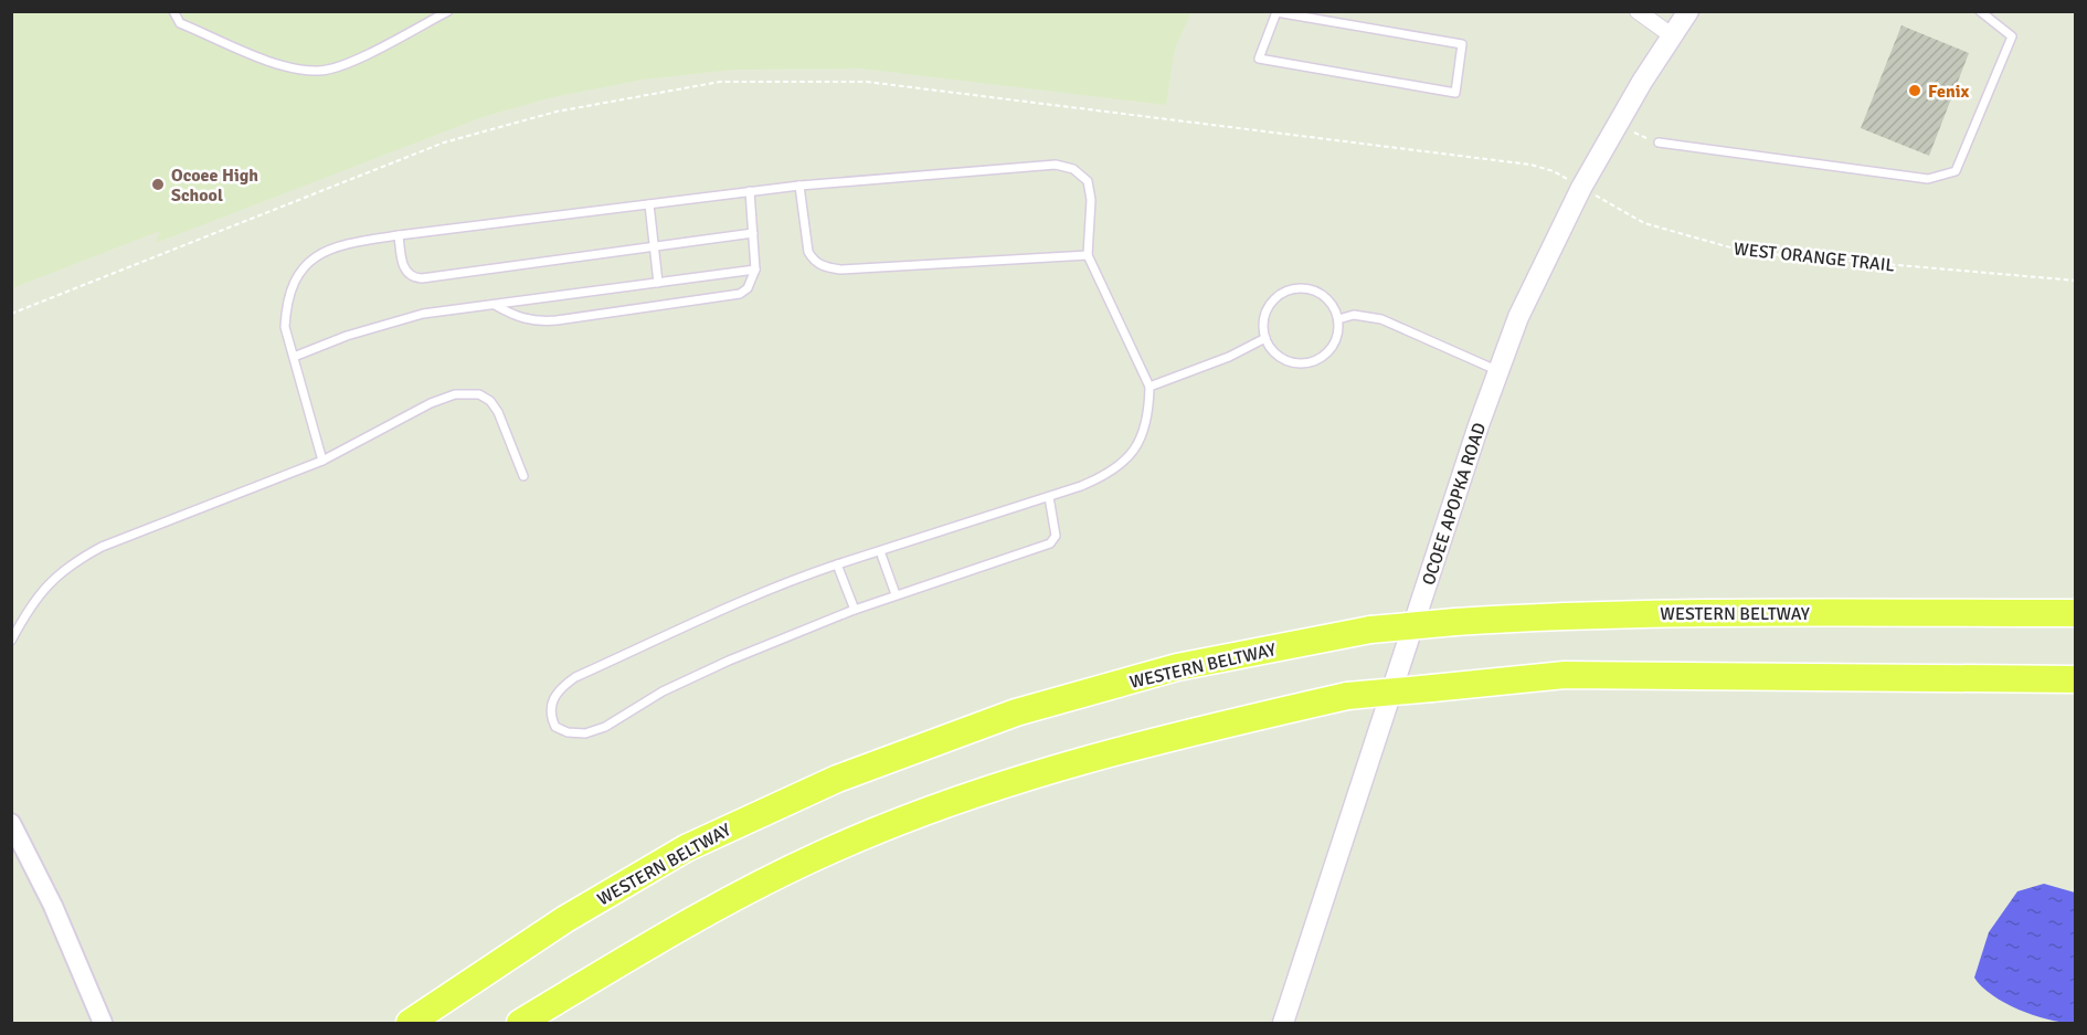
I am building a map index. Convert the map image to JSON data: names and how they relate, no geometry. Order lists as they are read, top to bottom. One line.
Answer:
{"streets":{"highway":["WESTERN BELTWAY"],"main road":["OCOEE APOPKA ROAD"],"path":["WEST ORANGE TRAIL"]},"crossings":[["WEST ORANGE TRAIL","OCOEE APOPKA ROAD"]],"places":["Fenix","Ocoee High School"]}
